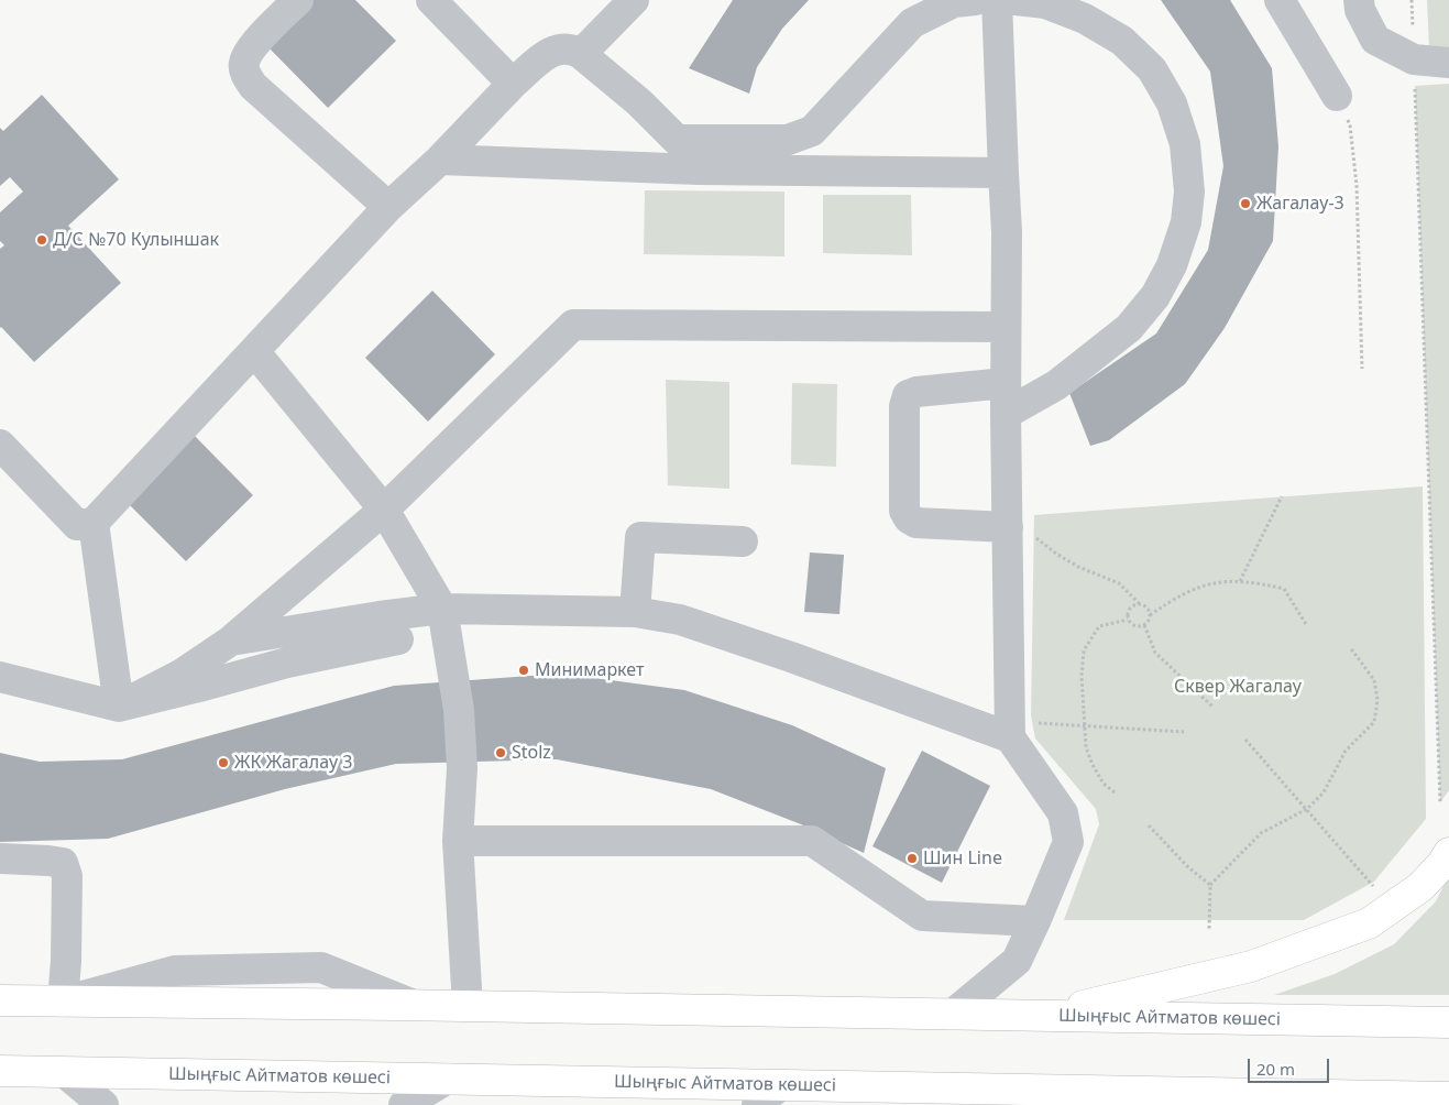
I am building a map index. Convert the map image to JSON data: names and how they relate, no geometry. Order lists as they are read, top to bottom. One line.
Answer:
{"streets":{"main road":["Шыңғыс Айтматов көшесі"]},"parks":["Сквер Жагалау"],"places":["Жагалау-3","Д/С №70 Кулыншак","Минимаркет","Stolz","ЖК Жагалау 3","Шин Line"],"scale_bar":"20 m"}
